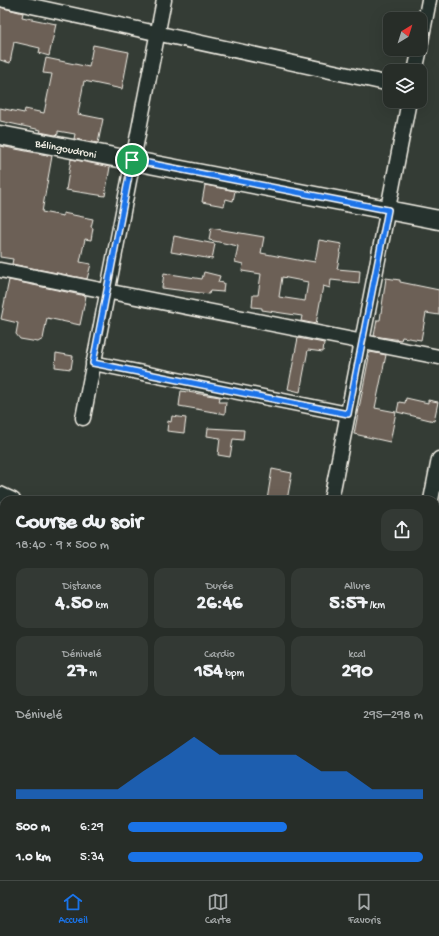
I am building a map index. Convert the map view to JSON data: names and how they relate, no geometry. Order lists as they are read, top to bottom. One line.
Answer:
{"streets":{"street":["Bélingoudroni"]},"north":"top right","page":{"heading":["Course du soir","18:40 · 9 × 500 m"],"stats":[["Distance","4.50 km"],["Durée","26:46"],["Allure","5:57 /km"],["Dénivelé","27 m"],["Cardio","154 bpm"],["kcal","290"]],"chart":["Dénivelé","295–298 m"],"list":[{"name":"500 m","note":"6:29"},{"name":"1.0 km","note":"5:34"}],"tabs":["Accueil","Carte","Favoris"]}}
